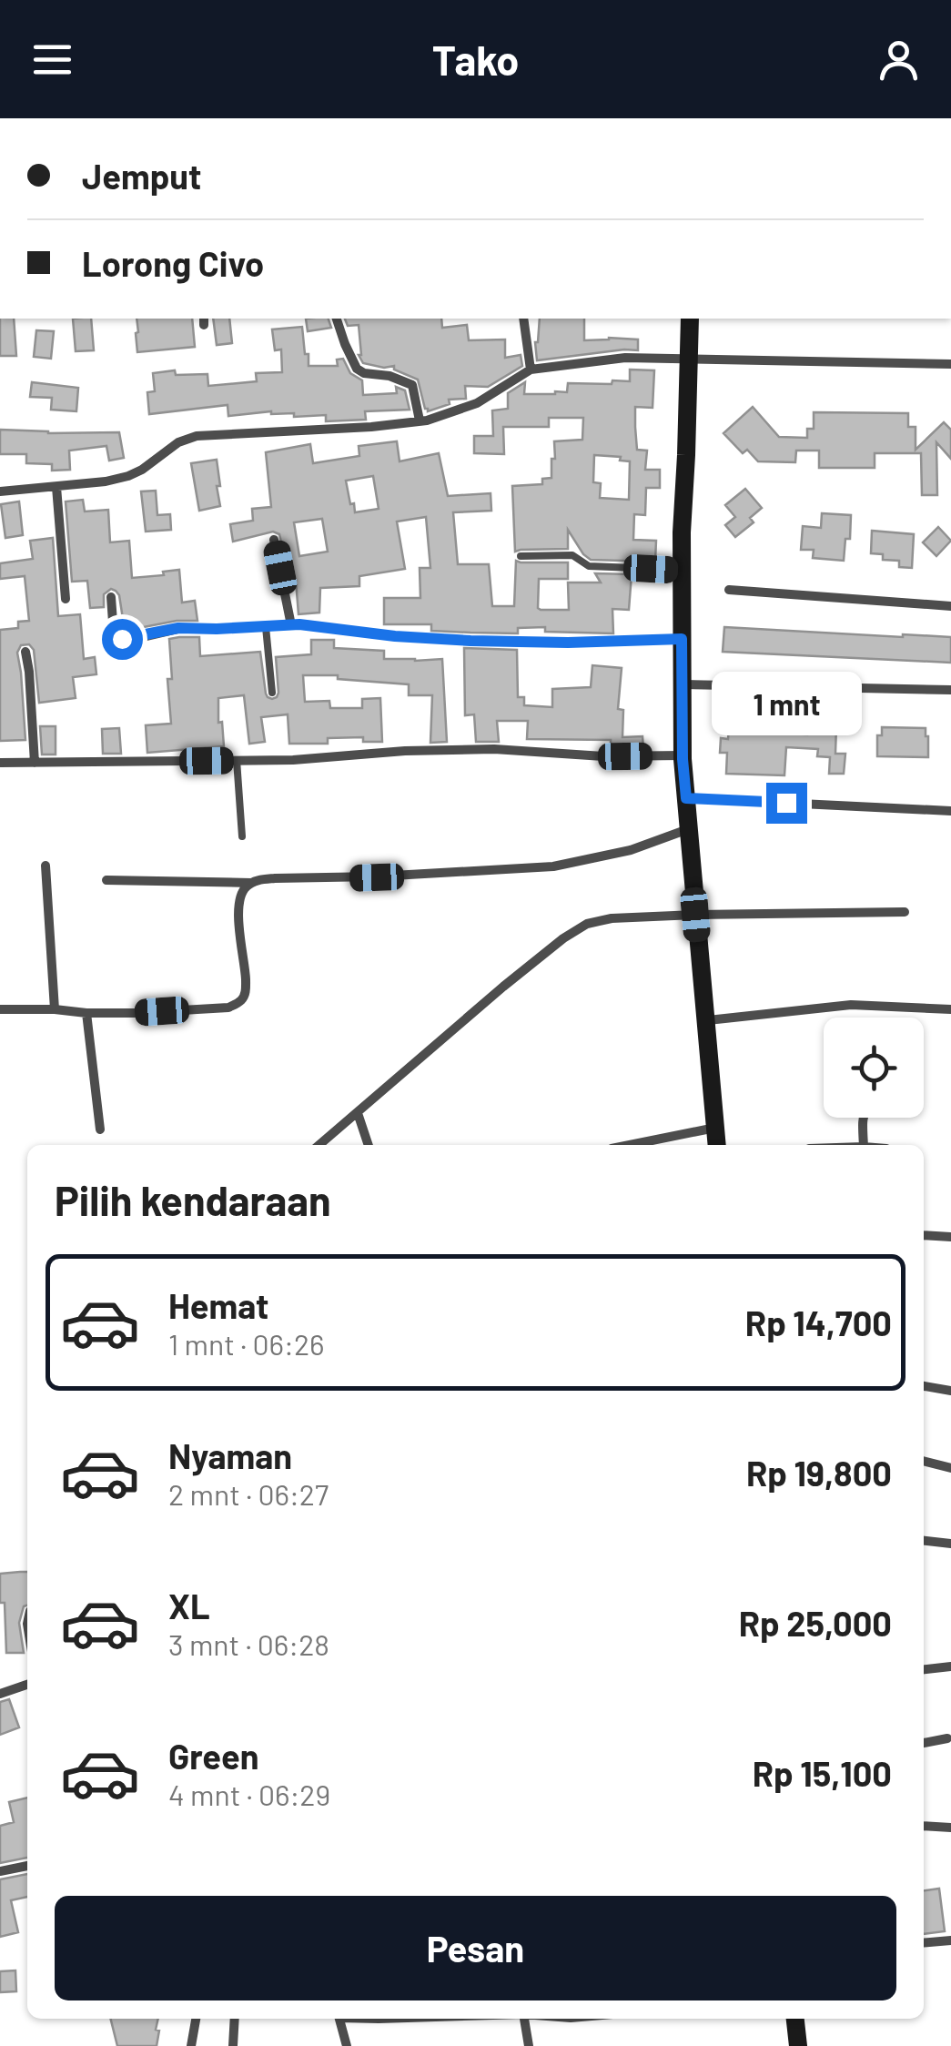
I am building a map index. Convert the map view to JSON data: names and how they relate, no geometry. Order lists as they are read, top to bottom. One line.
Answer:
{"page":{"header":"Tako","banner":["Jemput","Lorong Civo"],"bubble":"1 mnt","heading":"Pilih kendaraan","list":[{"name":"Hemat","note":"1 mnt · 06:26","value":"Rp 14,700"},{"name":"Nyaman","note":"2 mnt · 06:27","value":"Rp 19,800"},{"name":"XL","note":"3 mnt · 06:28","value":"Rp 25,000"},{"name":"Green","note":"4 mnt · 06:29","value":"Rp 15,100"}],"buttons":"Pesan"}}
